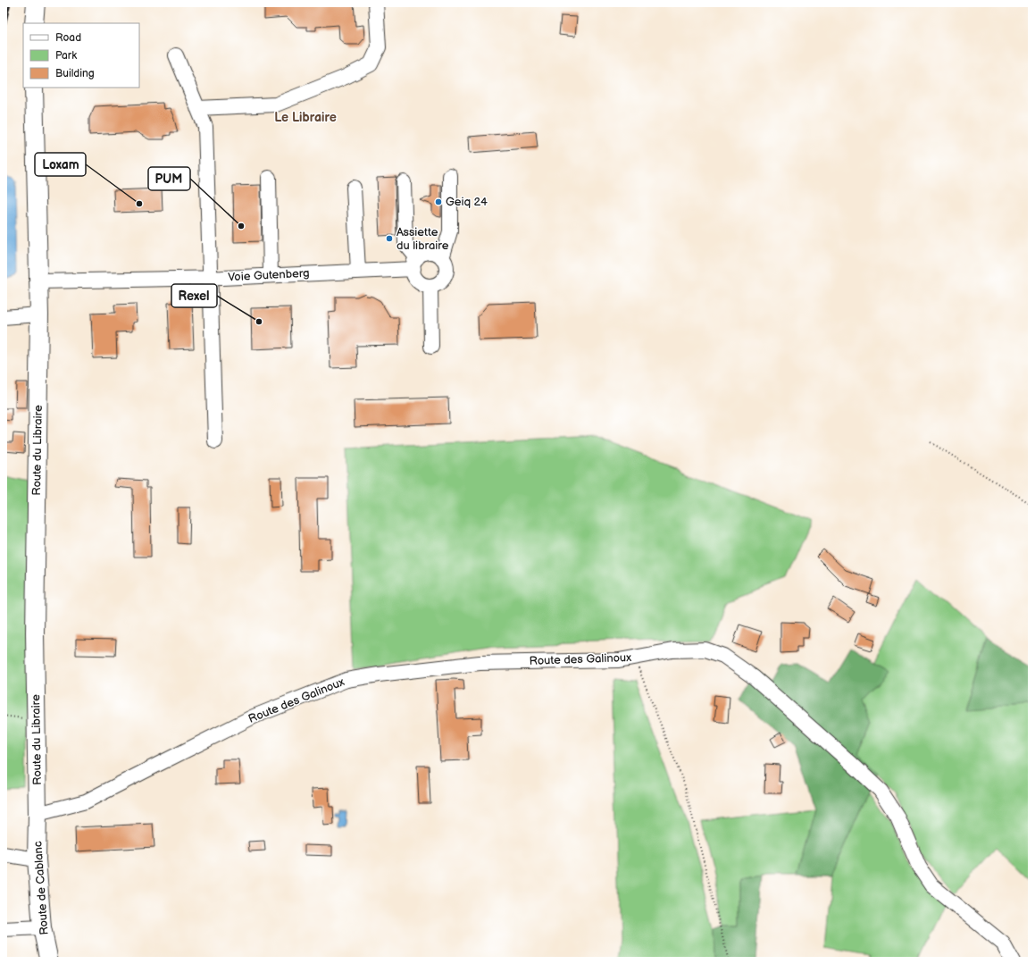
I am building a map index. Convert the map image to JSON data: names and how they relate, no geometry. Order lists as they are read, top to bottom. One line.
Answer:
{"streets":{"main road":["Route du Libraire","Route de Cablanc"],"street":["Voie Gutenberg","Route des Galinoux"]},"crossings":[["Voie Gutenberg","Route du Libraire"],["Route du Libraire","Route des Galinoux"],["Route du Libraire","Route de Cablanc"],["Route des Galinoux","Route de Cablanc"]],"districts":["Le Libraire"],"places":["Geiq 24","Loxam","PUM","Assiette du libraire","Rexel"],"legend":["Road","Park","Building"]}
